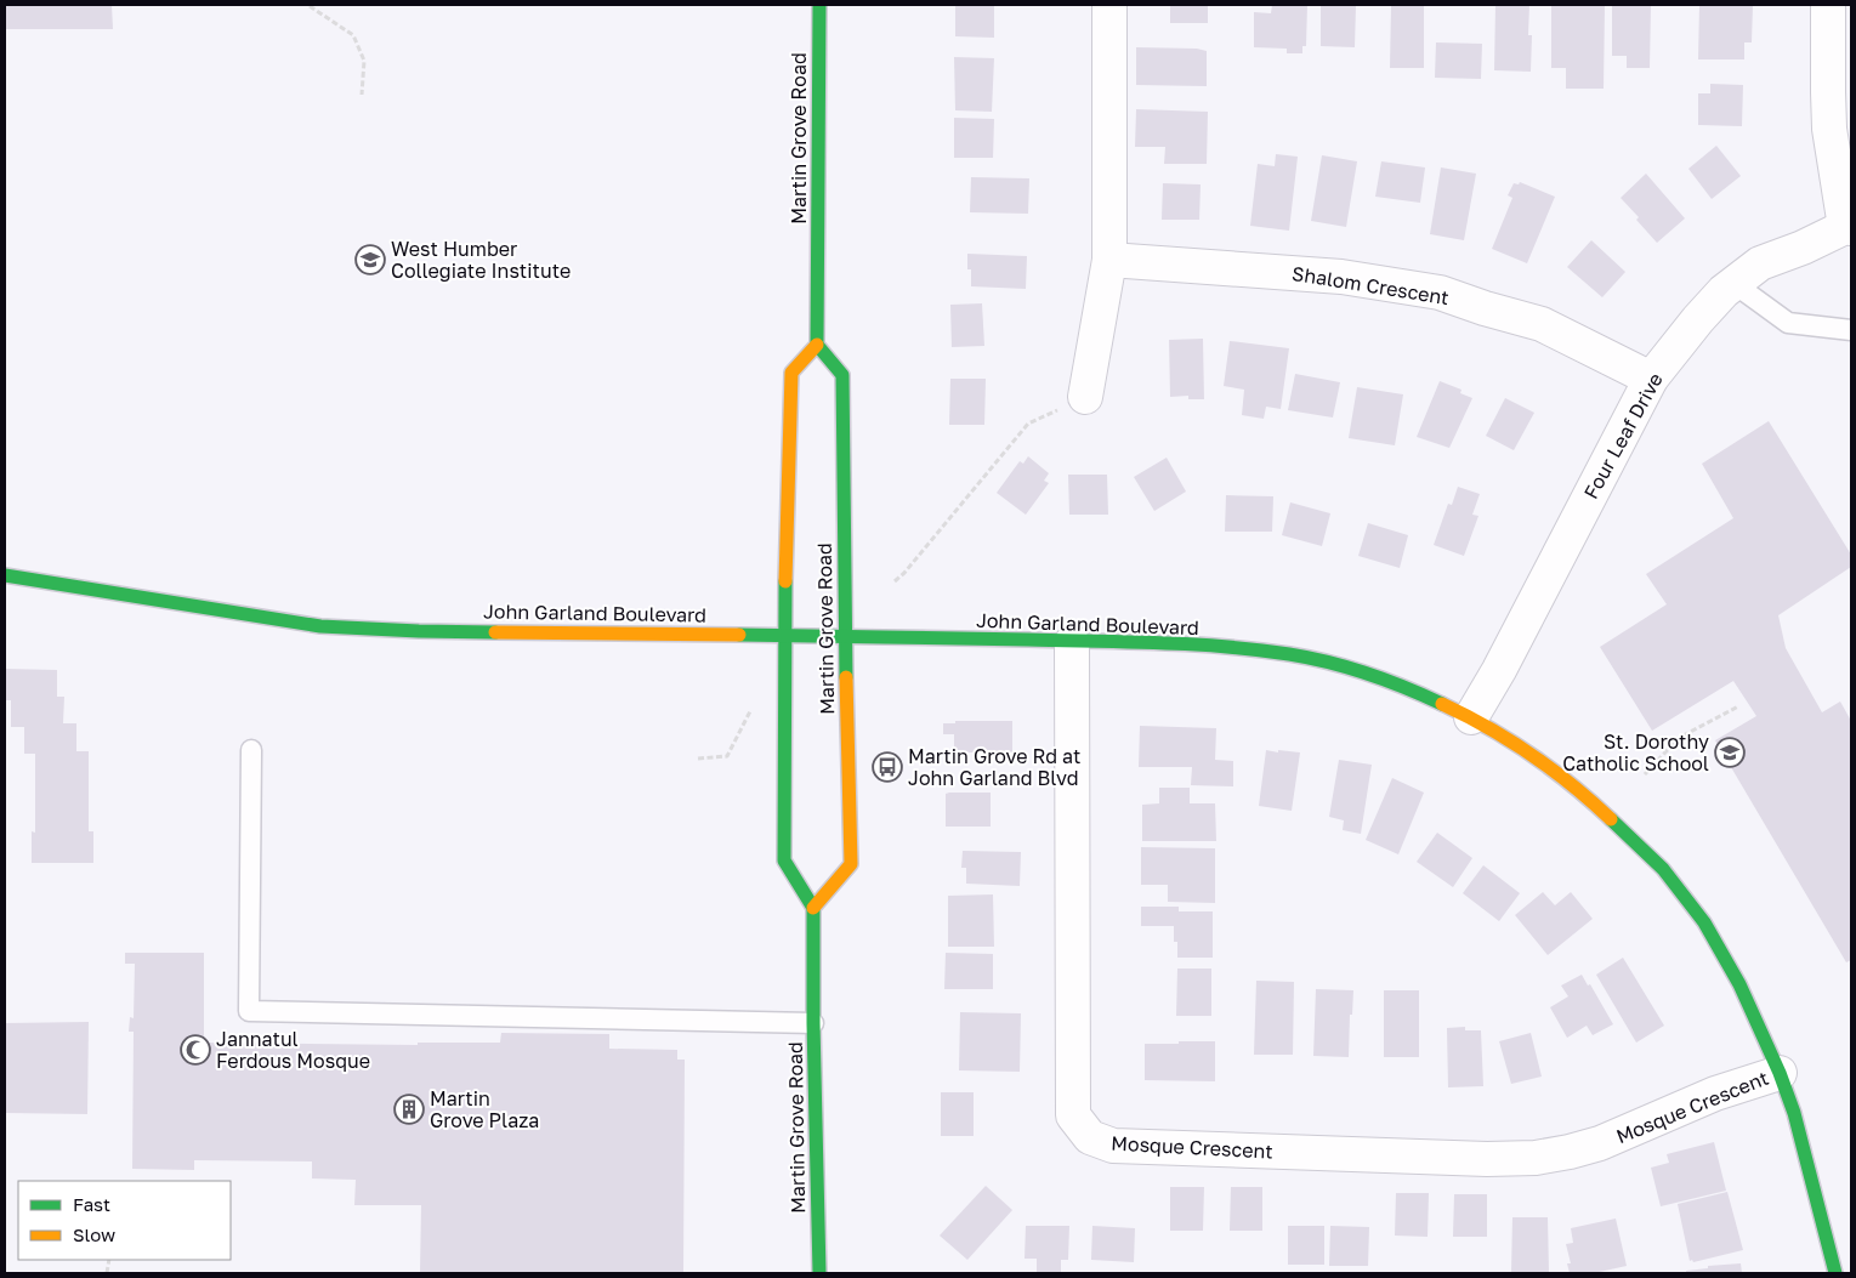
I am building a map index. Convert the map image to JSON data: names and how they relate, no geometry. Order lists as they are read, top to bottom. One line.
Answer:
{"streets":{"street":["Martin Grove Road","Shalom Crescent","Four Leaf Drive","John Garland Boulevard","Mosque Crescent"]},"crossings":[["Martin Grove Road","John Garland Boulevard"],["Shalom Crescent","Four Leaf Drive"],["Four Leaf Drive","John Garland Boulevard"],["John Garland Boulevard","Mosque Crescent"]],"places":{"school or university":["West Humber Collegiate Institute","St. Dorothy Catholic School"],"bus stop":["Martin Grove Rd at John Garland Blvd"],"mosque":["Jannatul Ferdous Mosque"],"building":["Martin Grove Plaza"]},"legend":["Fast","Slow"]}
